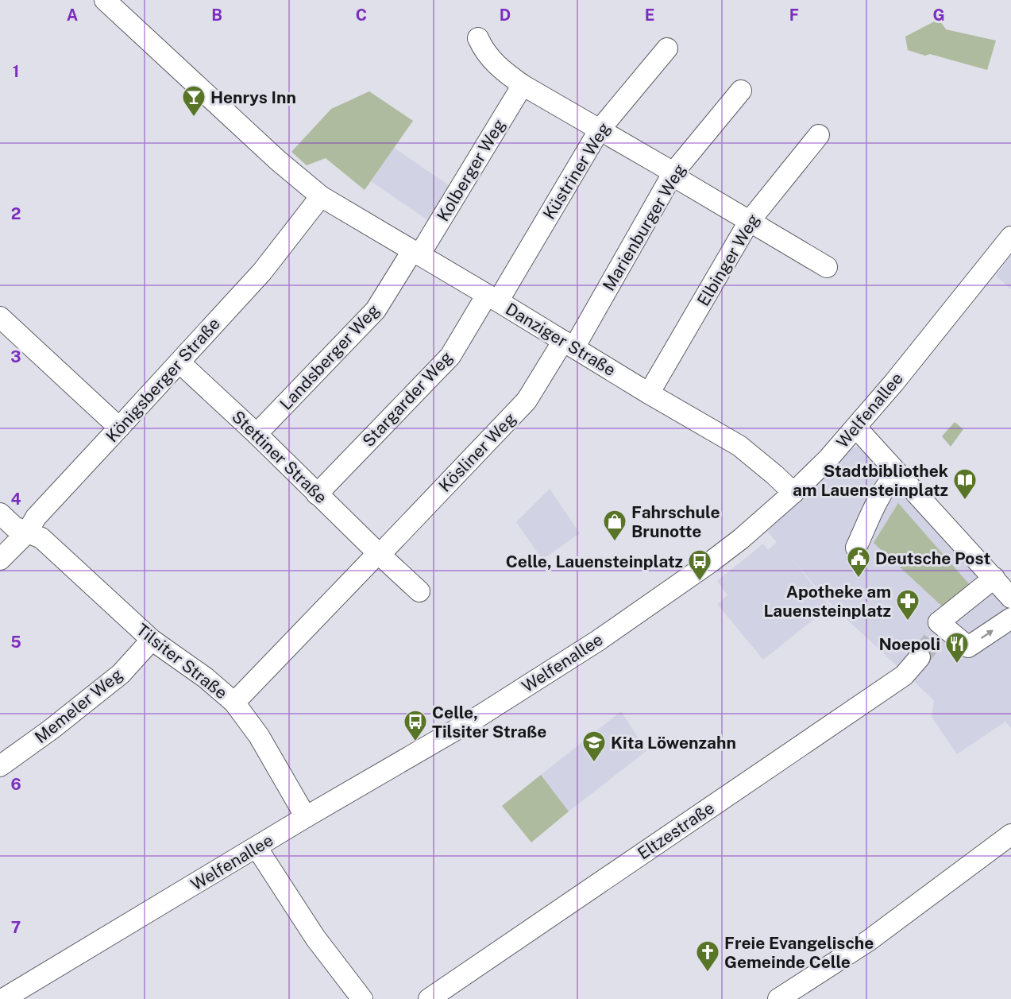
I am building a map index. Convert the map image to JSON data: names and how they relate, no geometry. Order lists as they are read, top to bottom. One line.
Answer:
{"streets":{"street":["Kolberger Weg","Küstriner Weg","Marienburger Weg","Elbinger Weg","Danziger Straße","Landsberger Weg","Königsberger Straße","Stargarder Weg","Welfenallee","Kösliner Weg","Stettiner Straße","Tilsiter Straße","Memeler Weg","Eltzestraße"]},"crossings":[["Kolberger Weg","Danziger Straße"],["Kolberger Weg","Landsberger Weg"],["Küstriner Weg","Danziger Straße"],["Küstriner Weg","Stargarder Weg"],["Marienburger Weg","Danziger Straße"],["Marienburger Weg","Kösliner Weg"],["Elbinger Weg","Danziger Straße"],["Danziger Straße","Landsberger Weg"],["Danziger Straße","Königsberger Straße"],["Danziger Straße","Stargarder Weg"],["Danziger Straße","Welfenallee"],["Danziger Straße","Kösliner Weg"],["Landsberger Weg","Stettiner Straße"],["Königsberger Straße","Stettiner Straße"],["Königsberger Straße","Tilsiter Straße"],["Stargarder Weg","Stettiner Straße"],["Welfenallee","Tilsiter Straße"],["Kösliner Weg","Stettiner Straße"],["Tilsiter Straße","Memeler Weg"]],"places":{"bar":["Henrys Inn"],"library":["Stadtbibliothek am Lauensteinplatz"],"shop":["Fahrschule Brunotte"],"public building":["Deutsche Post"],"bus stop":["Celle, Lauensteinplatz","Celle, Tilsiter Straße"],"pharmacy":["Apotheke am Lauensteinplatz"],"restaurant":["Noepoli"],"school or university":["Kita Löwenzahn"],"church":["Freie Evangelische Gemeinde Celle"]},"grid":{"columns":["A","B","C","D","E","F","G"],"rows":["1","2","3","4","5","6","7"]}}
